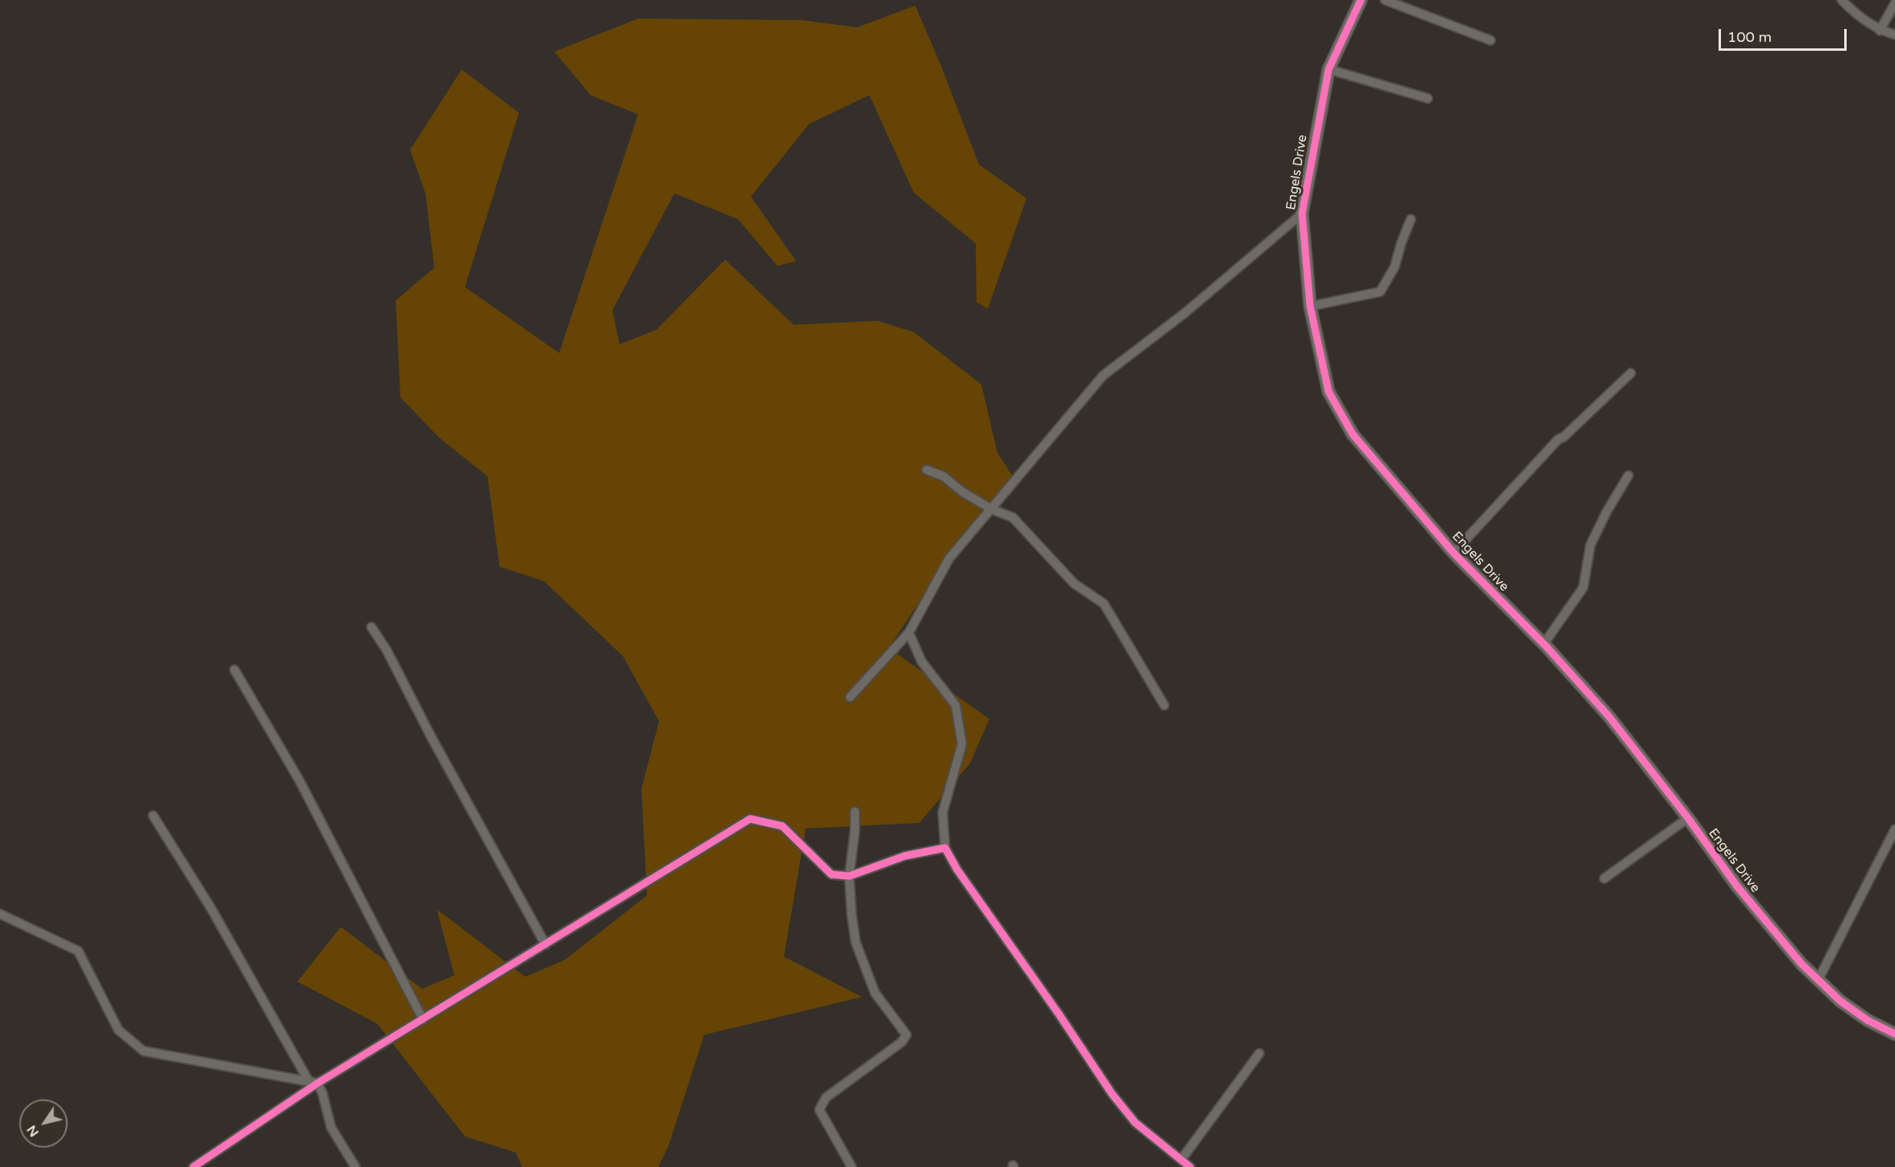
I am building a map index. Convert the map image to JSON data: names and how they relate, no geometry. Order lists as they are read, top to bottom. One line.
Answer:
{"streets":{"street":["Engels Drive"]},"scale_bar":"100 m","north":"bottom left"}
